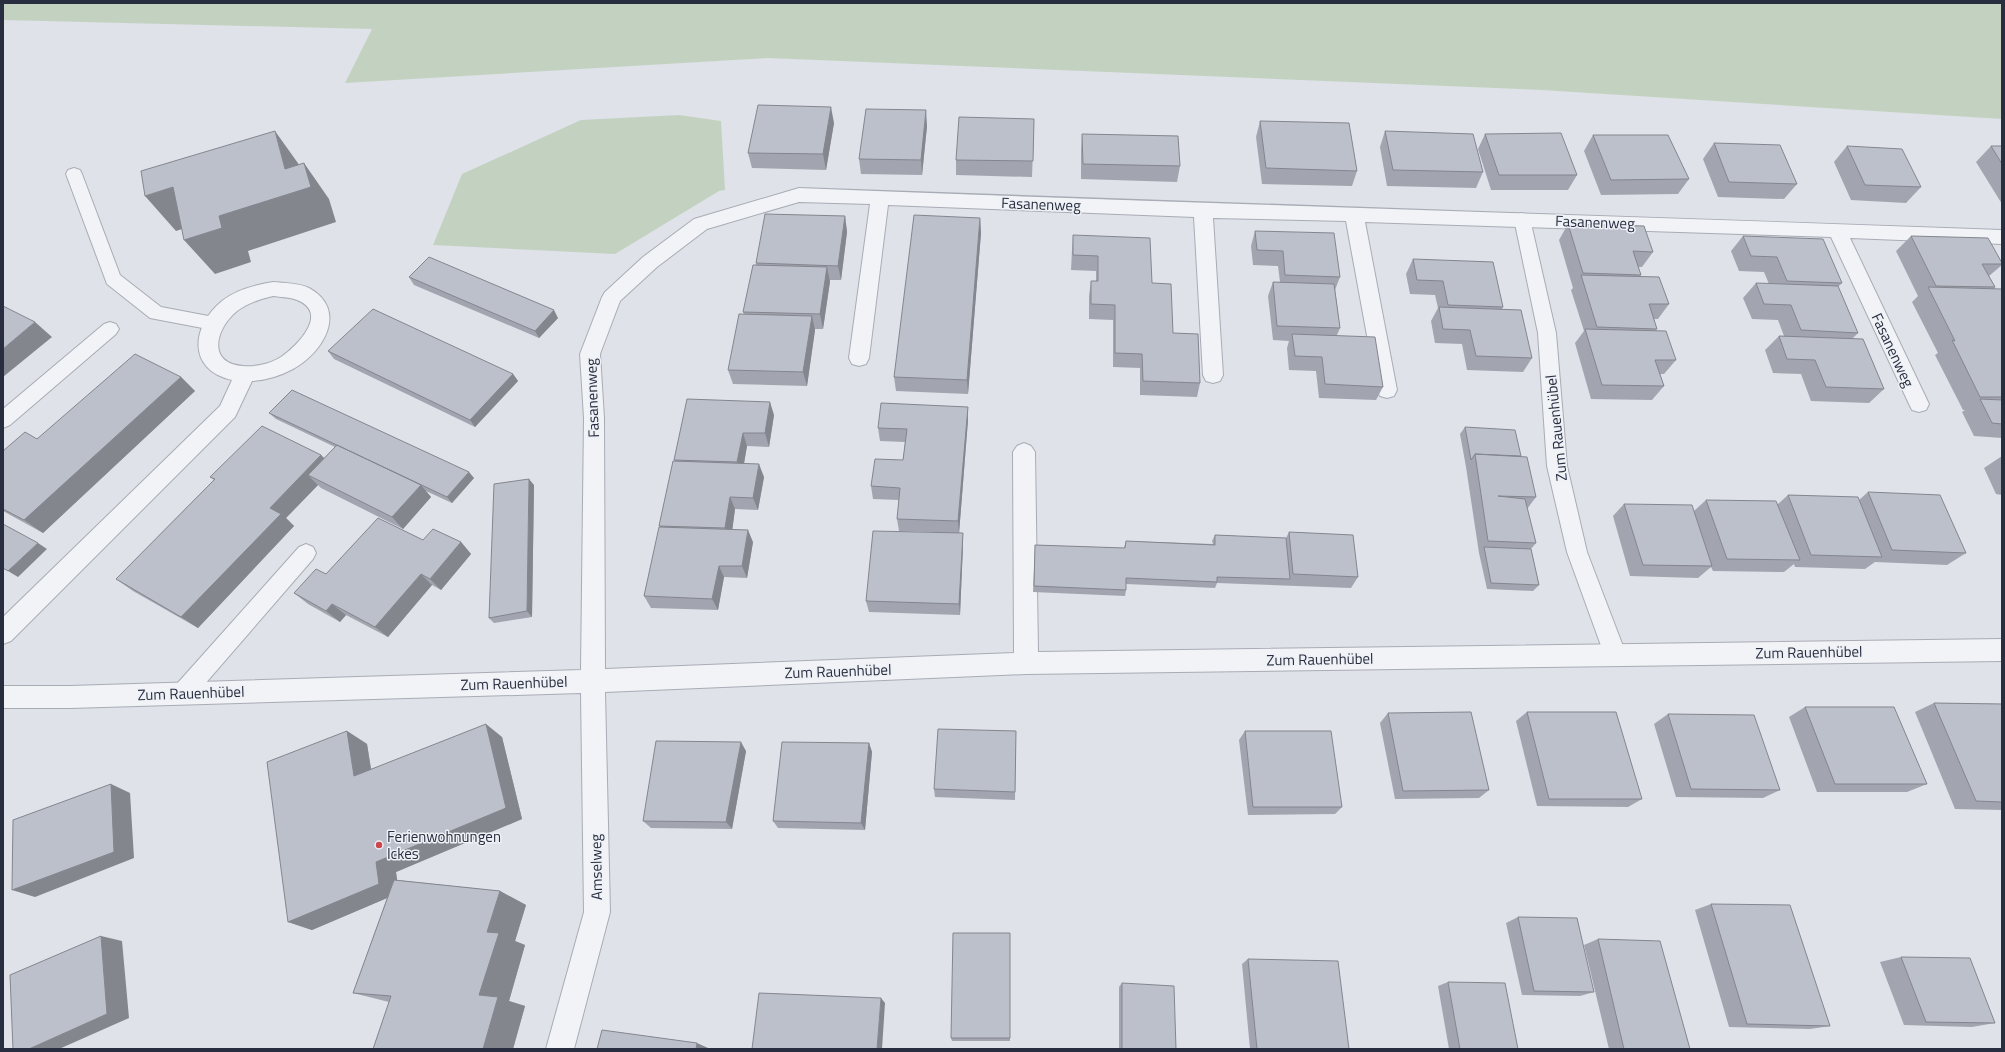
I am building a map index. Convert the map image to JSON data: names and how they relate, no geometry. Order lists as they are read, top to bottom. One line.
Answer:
{"streets":{"street":["Fasanenweg","Zum Rauenhübel","Amselweg"]},"crossings":[["Fasanenweg","Zum Rauenhübel"],["Fasanenweg","Amselweg"],["Zum Rauenhübel","Amselweg"]],"places":["Ferienwohnungen Ickes"]}
